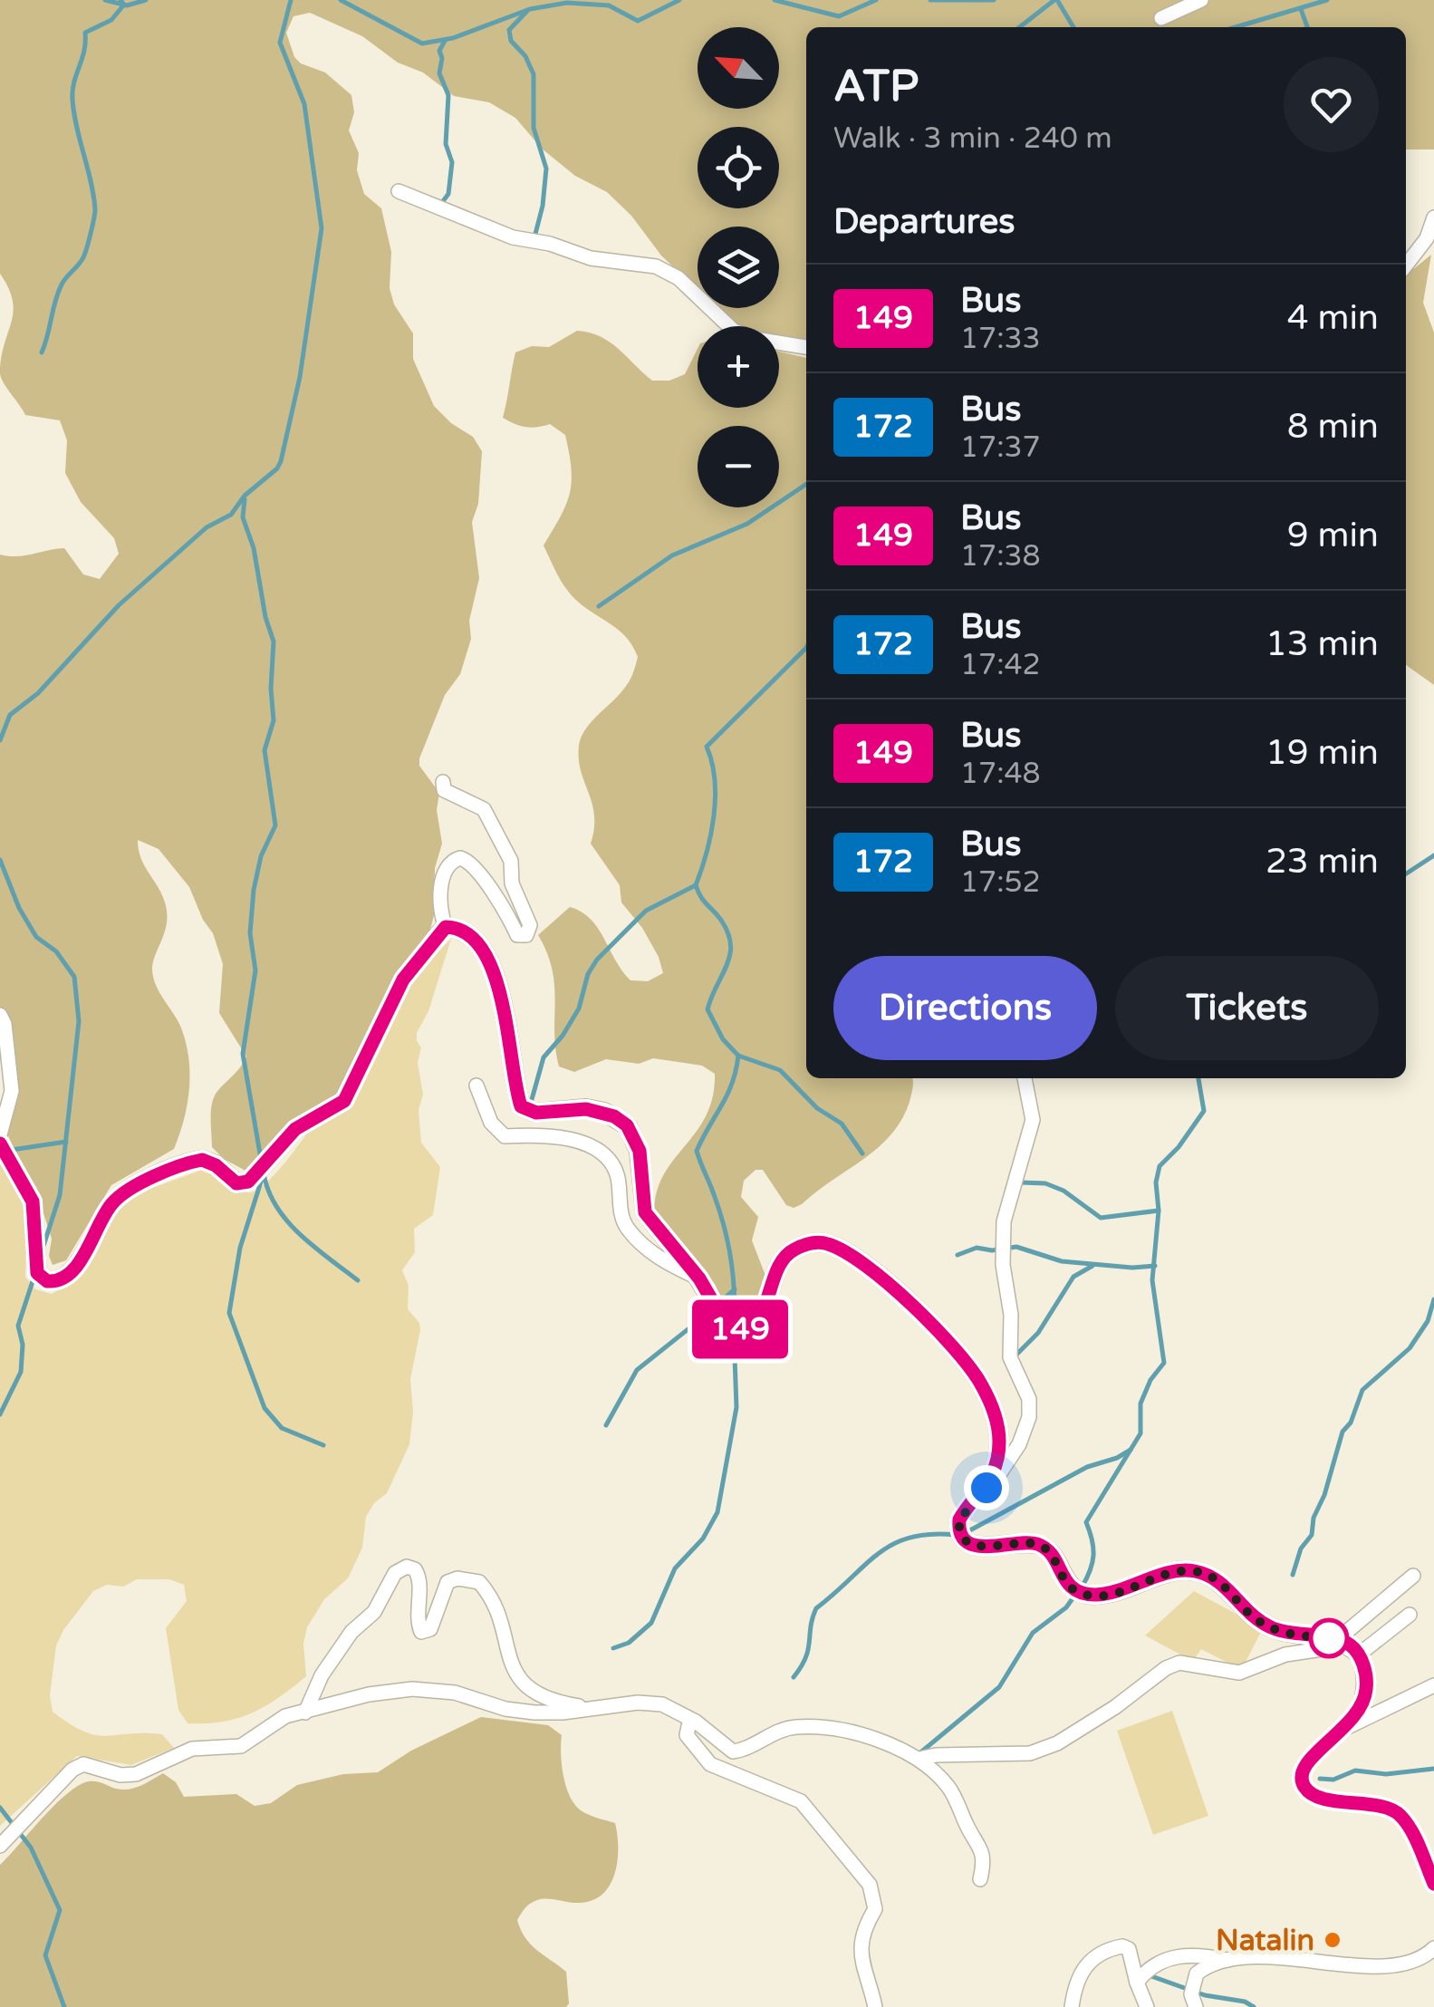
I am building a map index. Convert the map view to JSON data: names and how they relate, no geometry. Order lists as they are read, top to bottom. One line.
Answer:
{"places":["Natalin"],"lines":["bus line 149"],"north":"top left","page":{"on_map":"149","map_buttons":["+","−"],"heading":[["ATP","Walk · 3 min · 240 m"],"Departures"],"list":[{"mark":"149","name":"Bus","note":"17:33","value":"4 min"},{"mark":"172","name":"Bus","note":"17:37","value":"8 min"},{"mark":"149","name":"Bus","note":"17:38","value":"9 min"},{"mark":"172","name":"Bus","note":"17:42","value":"13 min"},{"mark":"149","name":"Bus","note":"17:48","value":"19 min"},{"mark":"172","name":"Bus","note":"17:52","value":"23 min"}],"buttons":["Directions","Tickets"]}}
